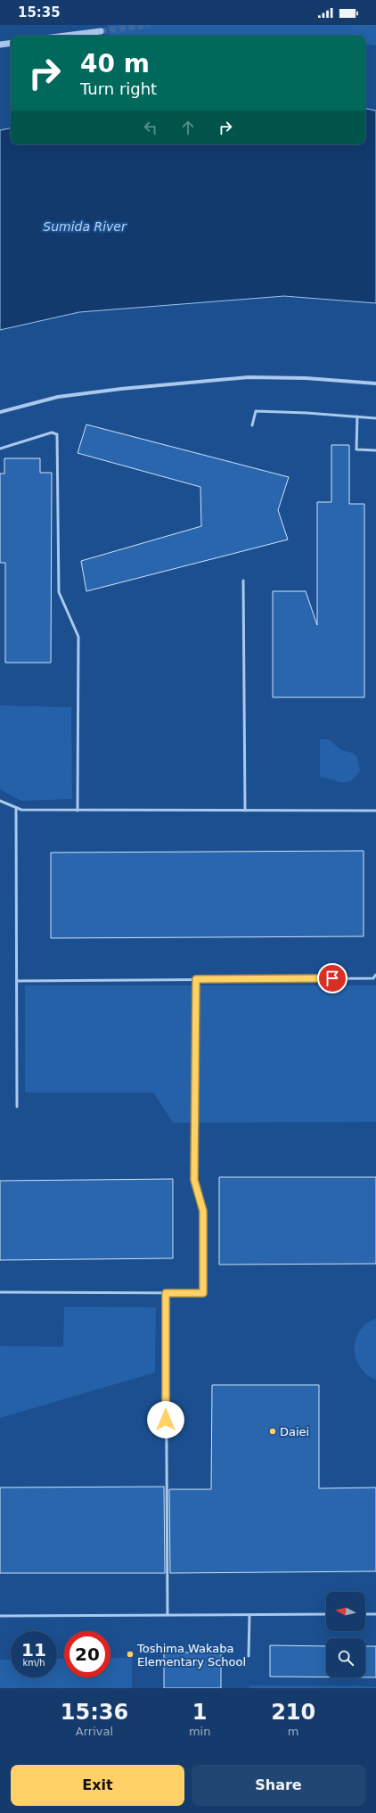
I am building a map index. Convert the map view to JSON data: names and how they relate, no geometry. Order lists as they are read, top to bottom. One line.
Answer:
{"water":["Sumida River"],"places":["Daiei","Toshima Wakaba Elementary School"],"north":"left","page":{"status":"15:35","turn":["40 m","Turn right"],"speed":"11 km/h","limit":"20","eta":["15:36","Arrival","1","min","210","m"],"buttons":["Exit","Share"]}}
